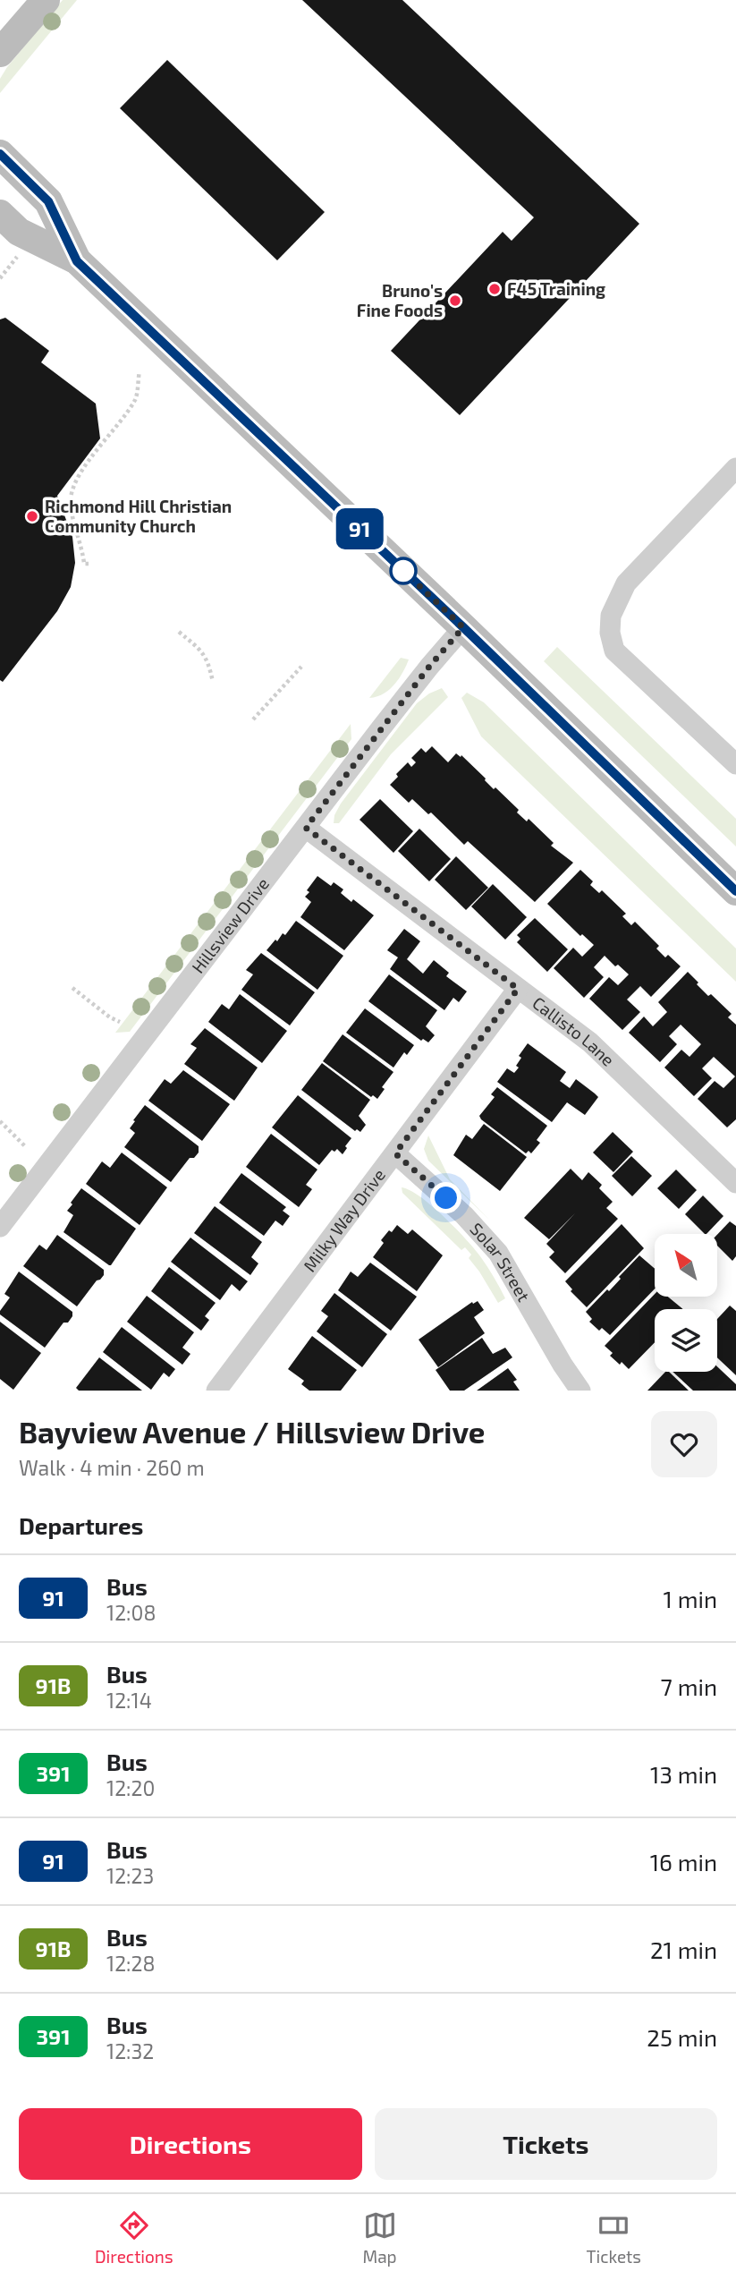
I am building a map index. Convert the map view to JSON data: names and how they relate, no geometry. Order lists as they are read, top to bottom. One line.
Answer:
{"streets":{"street":["Hillsview Drive","Callisto Lane","Milky Way Drive","Solar Street"]},"crossings":[["Hillsview Drive","Callisto Lane"],["Callisto Lane","Milky Way Drive"],["Milky Way Drive","Solar Street"]],"places":["F45 Training","Bruno's Fine Foods","Richmond Hill Christian Community Church"],"lines":["bus line 91"],"north":"top left","page":{"on_map":"91","heading":[["Bayview Avenue / Hillsview Drive","Walk · 4 min · 260 m"],"Departures"],"list":[{"mark":"91","name":"Bus","note":"12:08","value":"1 min"},{"mark":"91B","name":"Bus","note":"12:14","value":"7 min"},{"mark":"391","name":"Bus","note":"12:20","value":"13 min"},{"mark":"91","name":"Bus","note":"12:23","value":"16 min"},{"mark":"91B","name":"Bus","note":"12:28","value":"21 min"},{"mark":"391","name":"Bus","note":"12:32","value":"25 min"}],"buttons":["Directions","Tickets"],"tabs":["Directions","Map","Tickets"]}}
